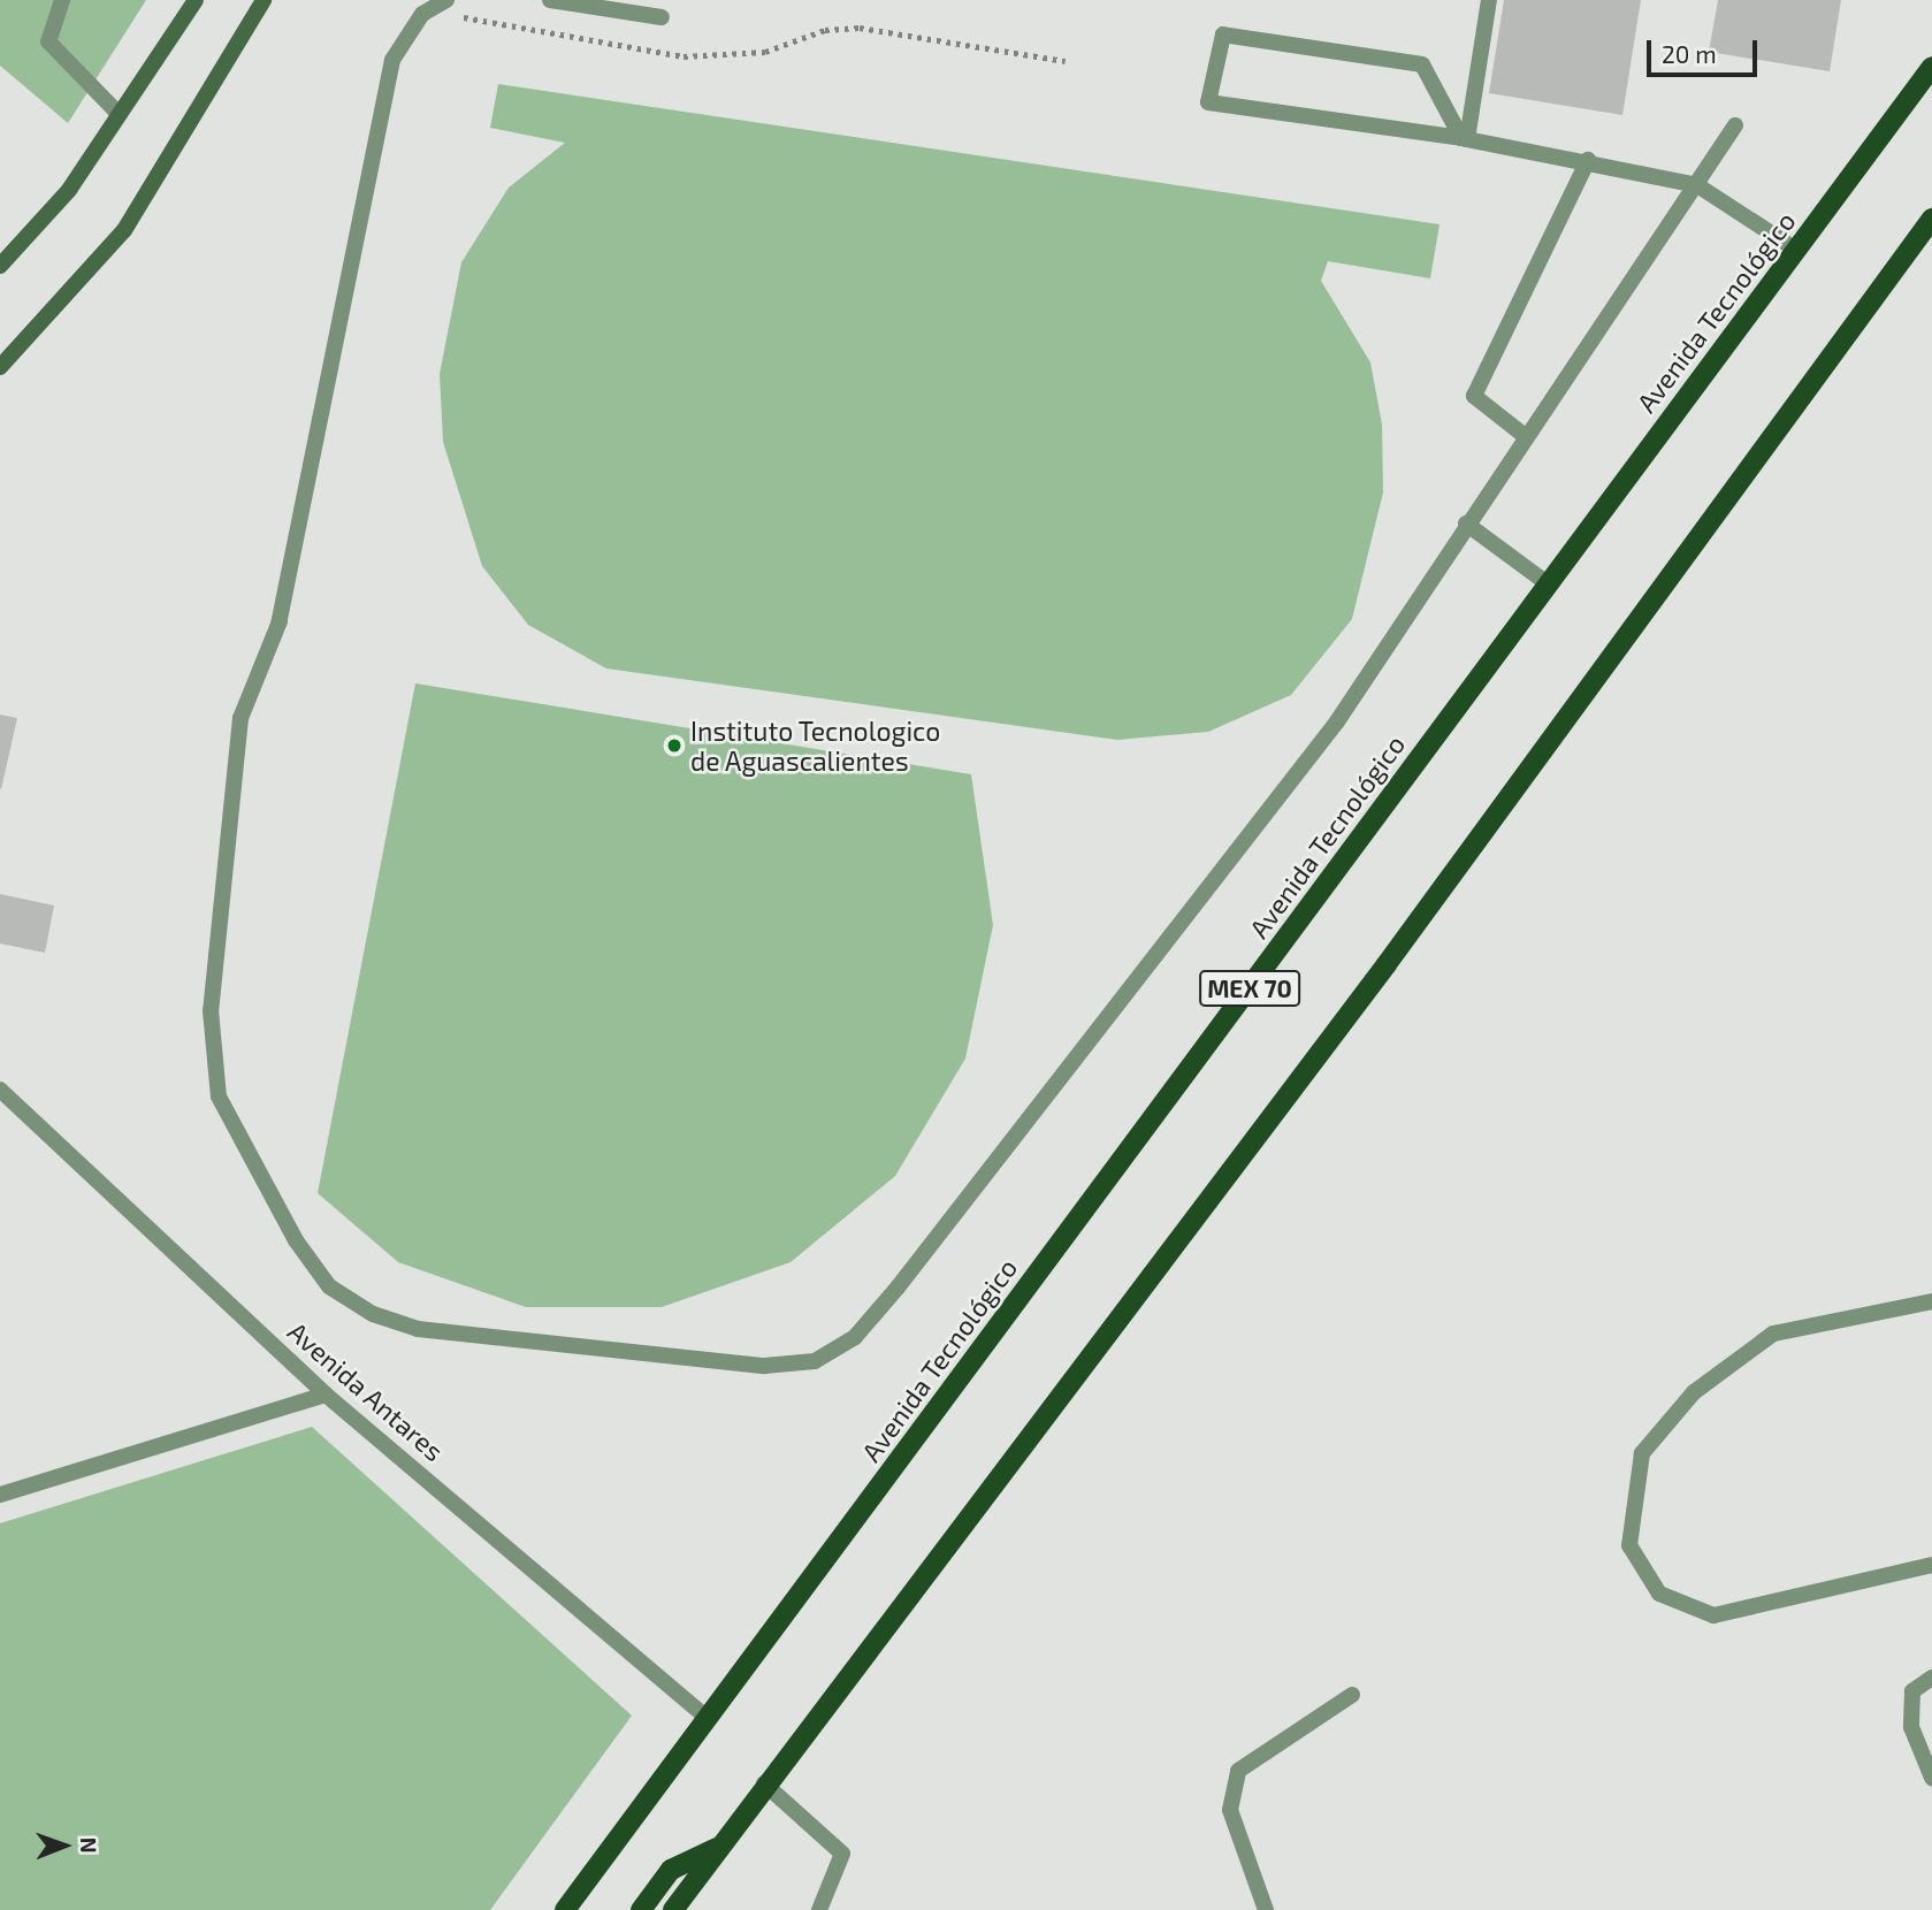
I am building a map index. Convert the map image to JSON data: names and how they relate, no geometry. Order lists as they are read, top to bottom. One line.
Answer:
{"streets":{"main road":["Avenida Tecnológico","MEX 70"],"street":["Avenida Antares"]},"crossings":[["Avenida Tecnológico","Avenida Antares"]],"places":["Instituto Tecnologico de Aguascalientes"],"scale_bar":"20 m","north":"right"}
